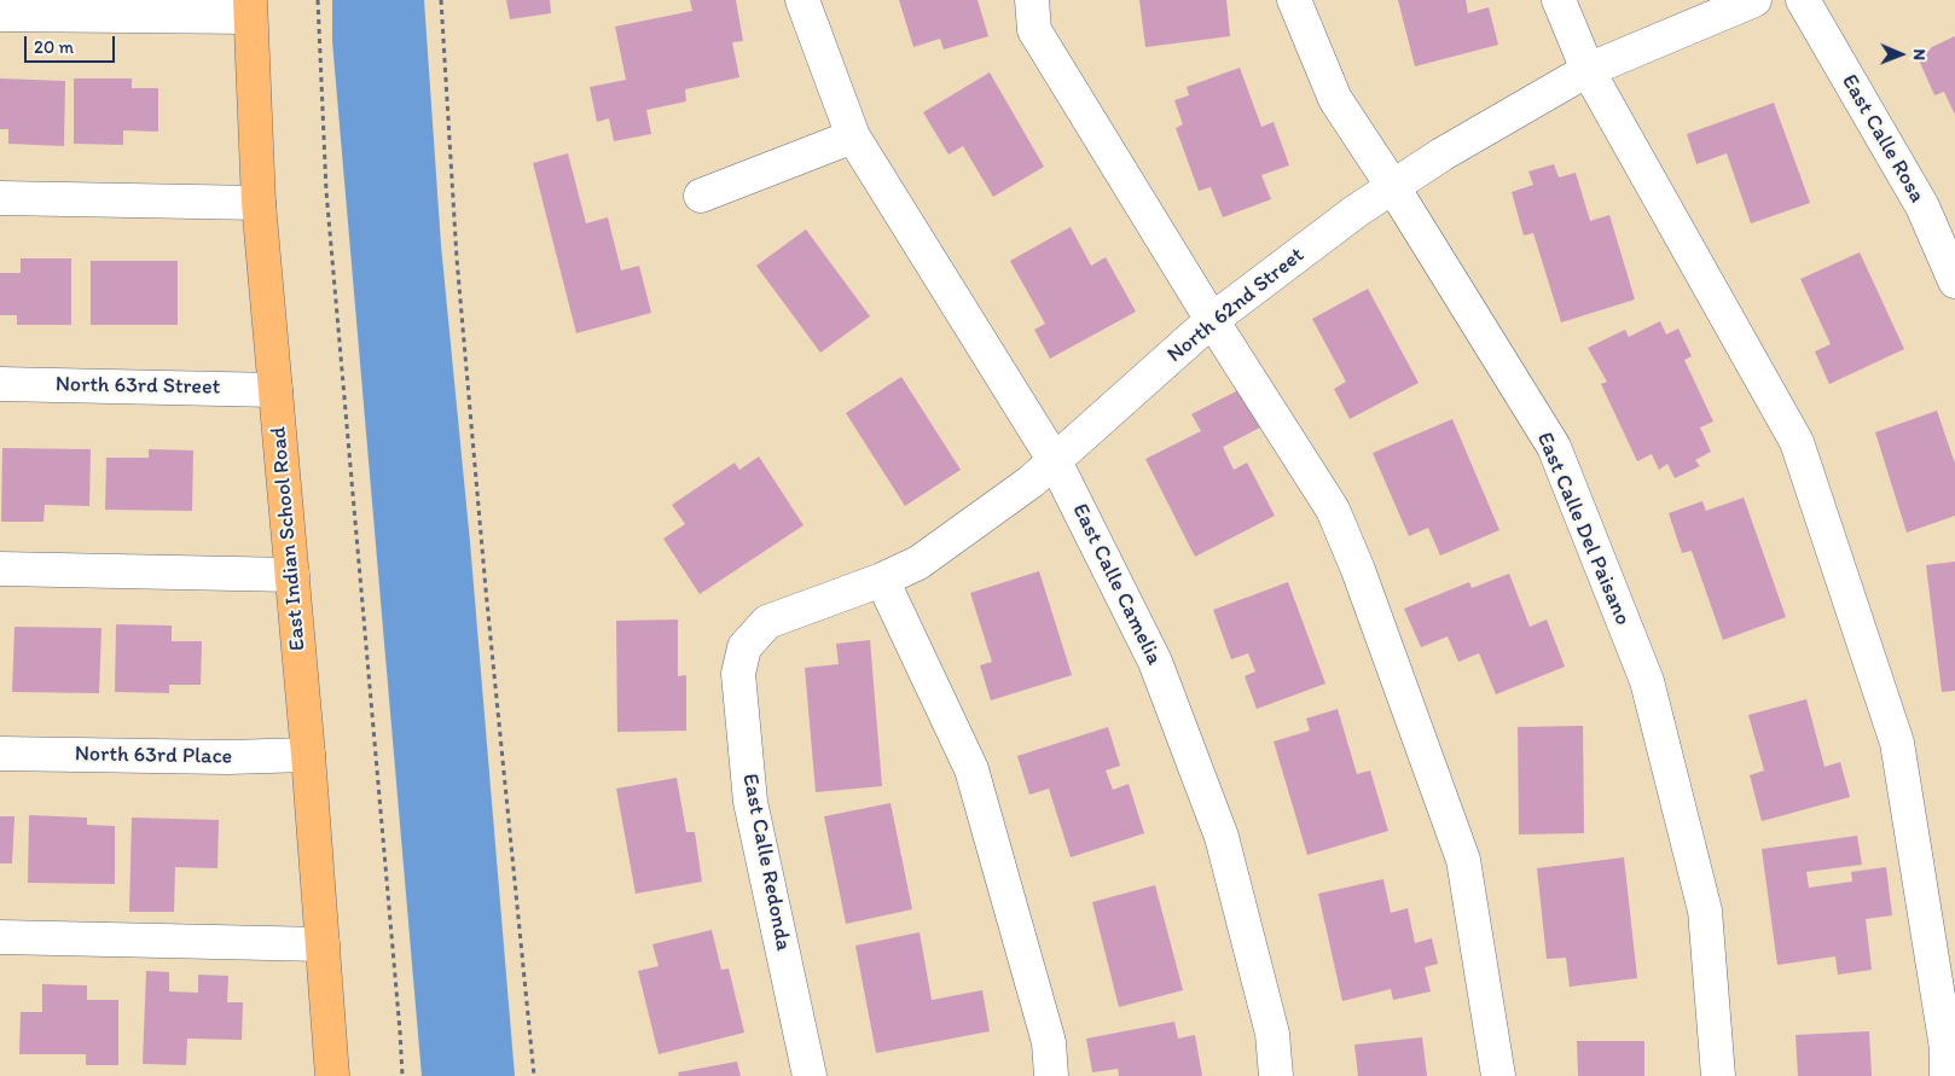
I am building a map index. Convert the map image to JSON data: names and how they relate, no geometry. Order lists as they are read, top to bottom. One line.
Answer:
{"streets":{"main road":["East Indian School Road"],"street":["East Calle Rosa","North 62nd Street","North 63rd Street","East Calle Del Paisano","East Calle Camelia","North 63rd Place","East Calle Redonda"]},"crossings":[["North 62nd Street","East Calle Del Paisano"],["North 62nd Street","East Calle Camelia"],["North 62nd Street","East Calle Redonda"],["North 63rd Street","East Indian School Road"],["East Indian School Road","North 63rd Place"]],"scale_bar":"20 m","north":"right"}
